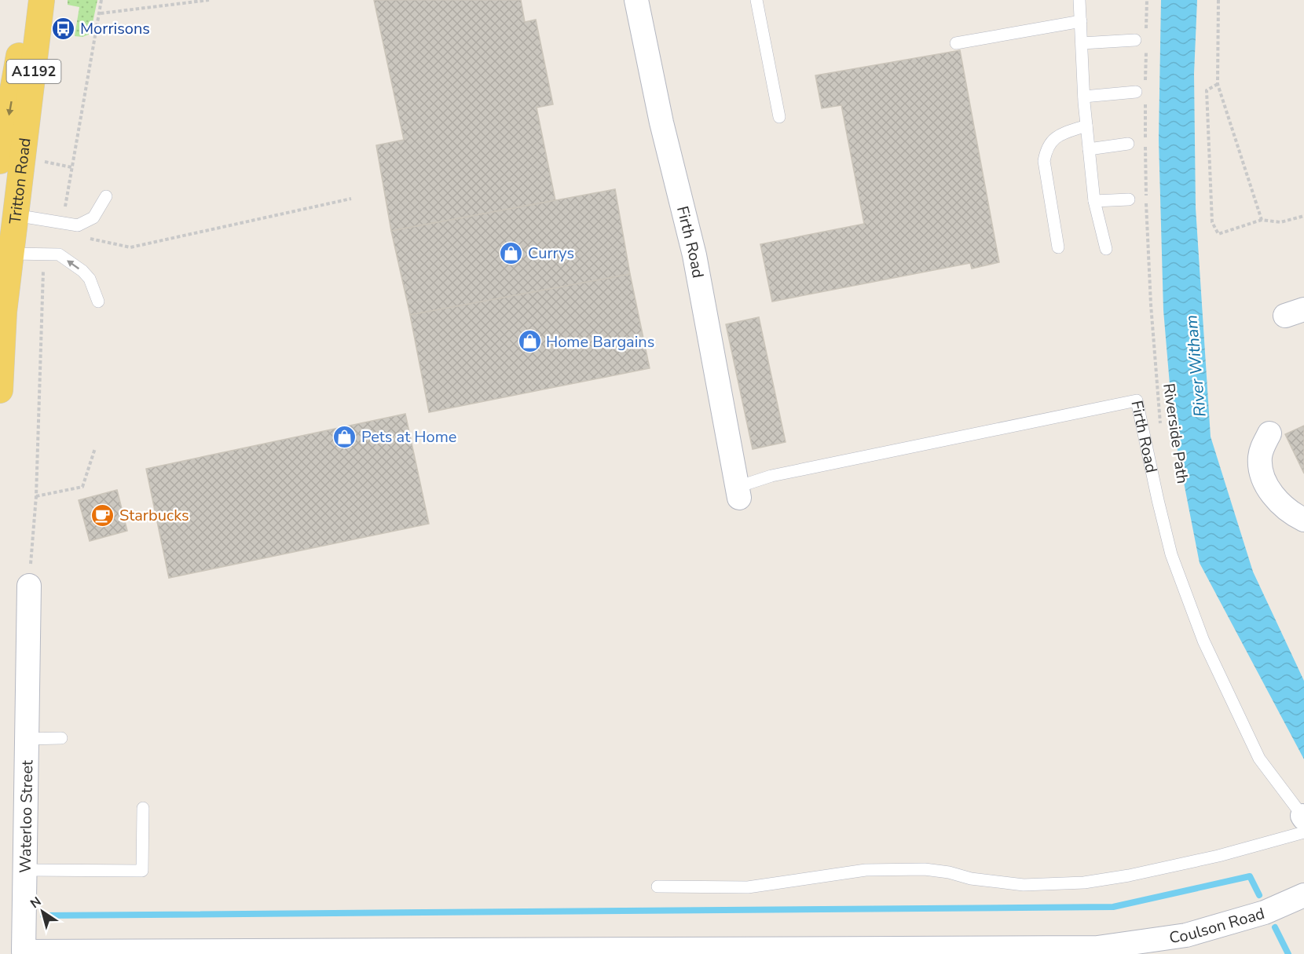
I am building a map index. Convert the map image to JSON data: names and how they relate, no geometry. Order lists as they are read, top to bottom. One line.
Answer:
{"streets":{"main road":["A1192","Tritton Road"],"street":["Firth Road","Waterloo Street","Coulson Road"],"path":["Riverside Path"]},"crossings":[["Waterloo Street","Coulson Road"]],"water":["River Witham"],"places":{"bus stop":["Morrisons"],"shop":["Currys","Home Bargains","Pets at Home"],"cafe":["Starbucks"]},"north":"top left"}
